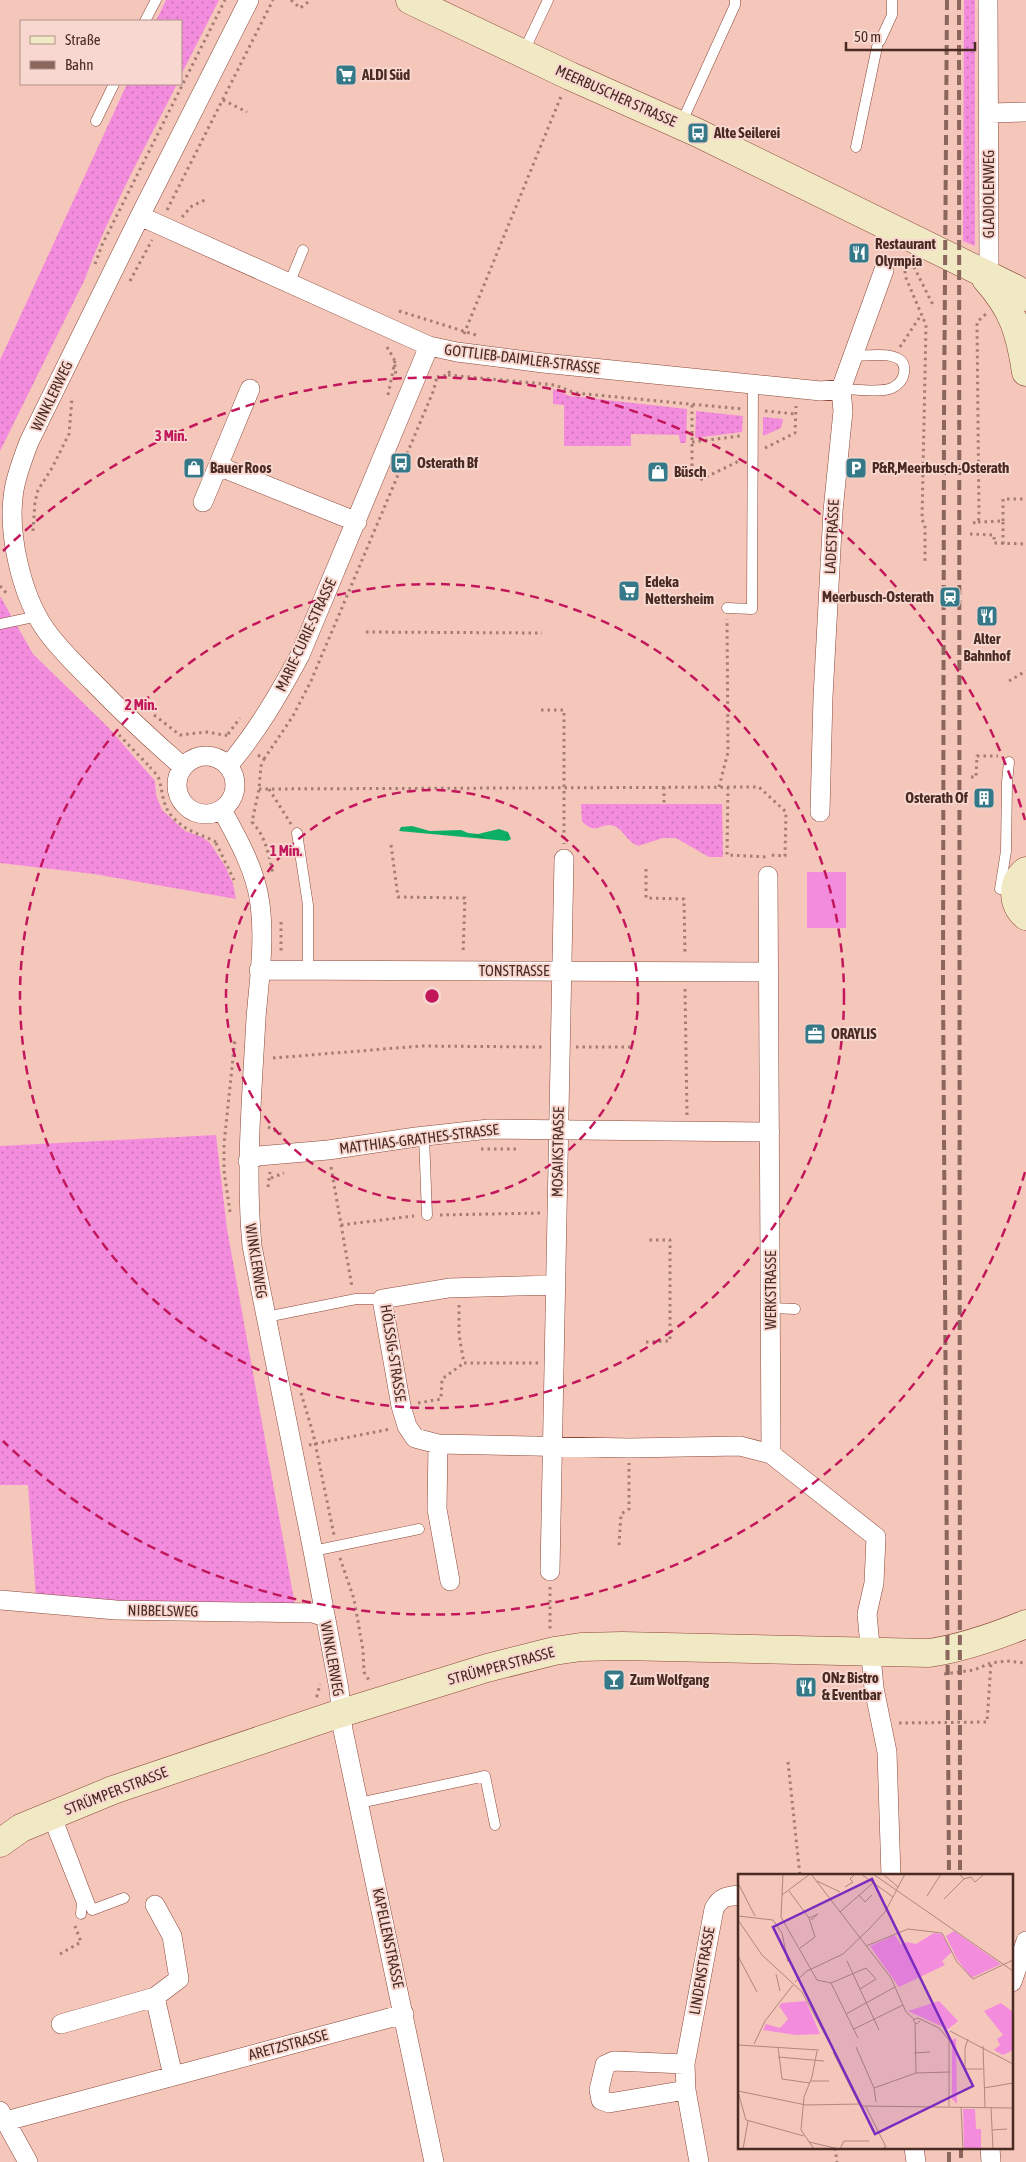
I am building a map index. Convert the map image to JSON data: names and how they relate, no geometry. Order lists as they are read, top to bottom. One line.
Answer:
{"streets":{"main road":["MEERBUSCHER STRASSE","STRÜMPER STRASSE"],"street":["GLADIOLENWEG","GOTTLIEB-DAIMLER-STRASSE","WINKLERWEG","LADESTRASSE","MARIE-CURIE-STRASSE","TONSTRASSE","MATTHIAS-GRATHES-STRASSE","MOSAIKSTRASSE","WERKSTRASSE","HÖLSSIG-STRASSE","NIBBELSWEG","KAPELLENSTRASSE","LINDENSTRASSE","ARETZSTRASSE"]},"crossings":[["MEERBUSCHER STRASSE","GLADIOLENWEG"],["GOTTLIEB-DAIMLER-STRASSE","WINKLERWEG"],["GOTTLIEB-DAIMLER-STRASSE","LADESTRASSE"],["GOTTLIEB-DAIMLER-STRASSE","MARIE-CURIE-STRASSE"],["WINKLERWEG","MARIE-CURIE-STRASSE"],["WINKLERWEG","TONSTRASSE"],["WINKLERWEG","MATTHIAS-GRATHES-STRASSE"],["WINKLERWEG","NIBBELSWEG"],["WINKLERWEG","STRÜMPER STRASSE"],["WINKLERWEG","KAPELLENSTRASSE"],["TONSTRASSE","MOSAIKSTRASSE"],["TONSTRASSE","WERKSTRASSE"],["MATTHIAS-GRATHES-STRASSE","MOSAIKSTRASSE"],["MATTHIAS-GRATHES-STRASSE","WERKSTRASSE"],["MOSAIKSTRASSE","HÖLSSIG-STRASSE"],["STRÜMPER STRASSE","KAPELLENSTRASSE"],["KAPELLENSTRASSE","ARETZSTRASSE"]],"places":{"supermarket":["ALDI Süd","Edeka Nettersheim"],"bus stop":["Alte Seilerei","Osterath Bf"],"restaurant":["Restaurant Olympia","Alter Bahnhof","ONz Bistro & Eventbar"],"shop":["Bauer Roos","Büsch"],"parking":["P&R,Meerbusch-Osterath"],"station":["Meerbusch-Osterath"],"building":["Osterath Of"],"office":["ORAYLIS"],"bar":["Zum Wolfgang"]},"legend":["Straße","Bahn"],"scale_bar":"50 m","rings":["3 Min.","2 Min.","1 Min."]}
